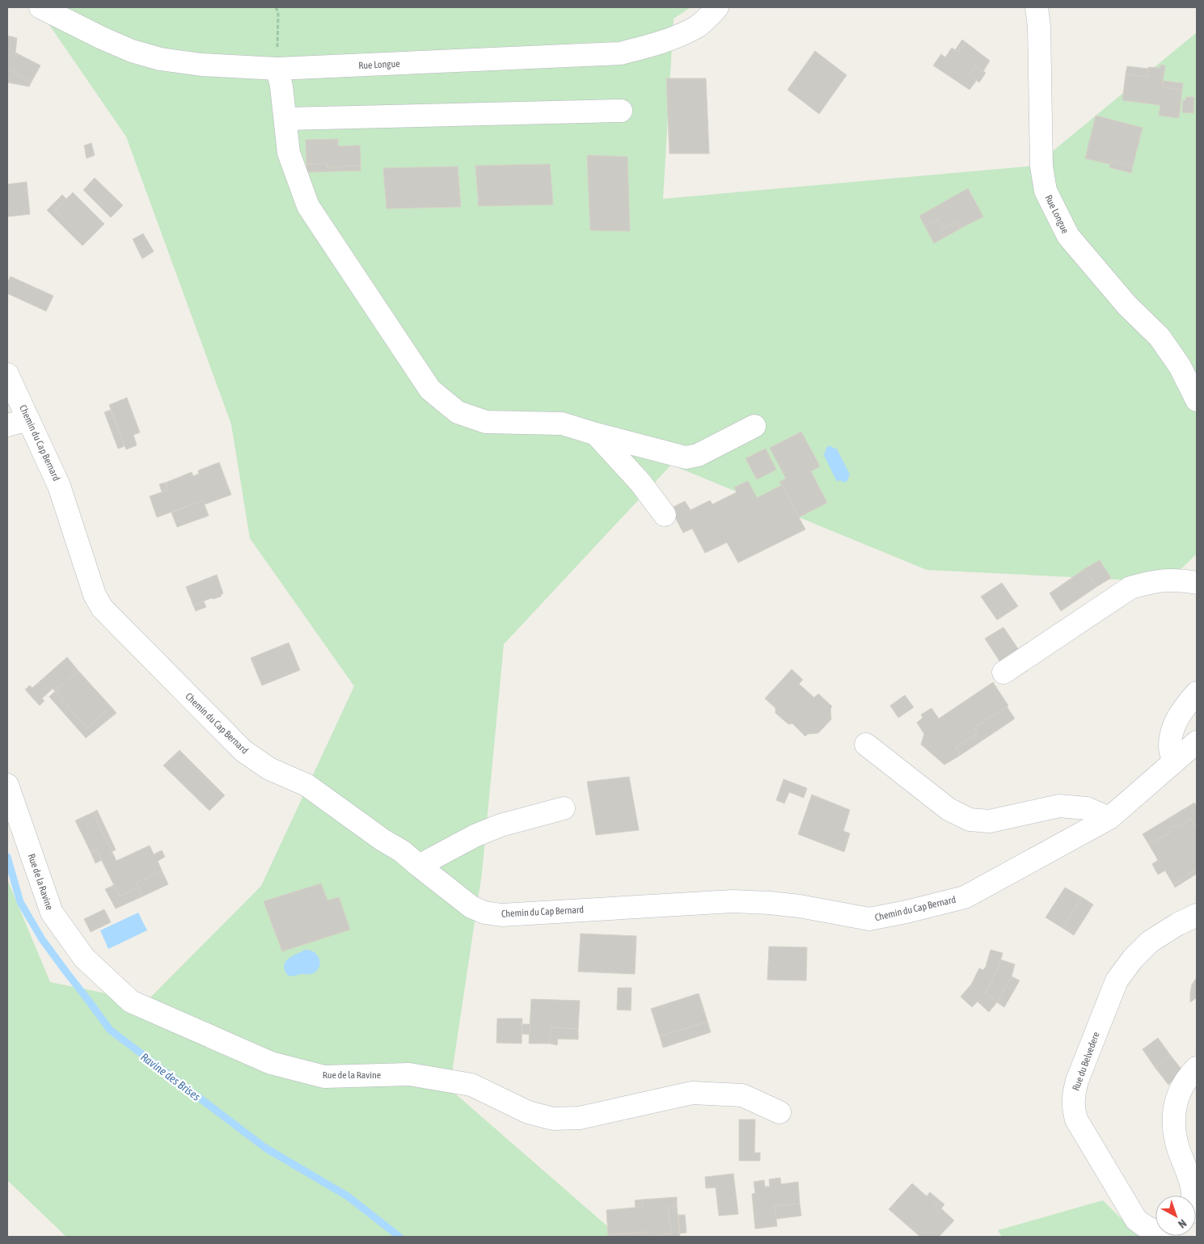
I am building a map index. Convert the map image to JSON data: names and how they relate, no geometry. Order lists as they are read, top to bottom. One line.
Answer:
{"streets":{"street":["Rue Longue","Chemin du Cap Bernard","Rue de la Ravine","Rue du Belvedere"]},"water":["Ravine des Brises"],"north":"bottom right"}
